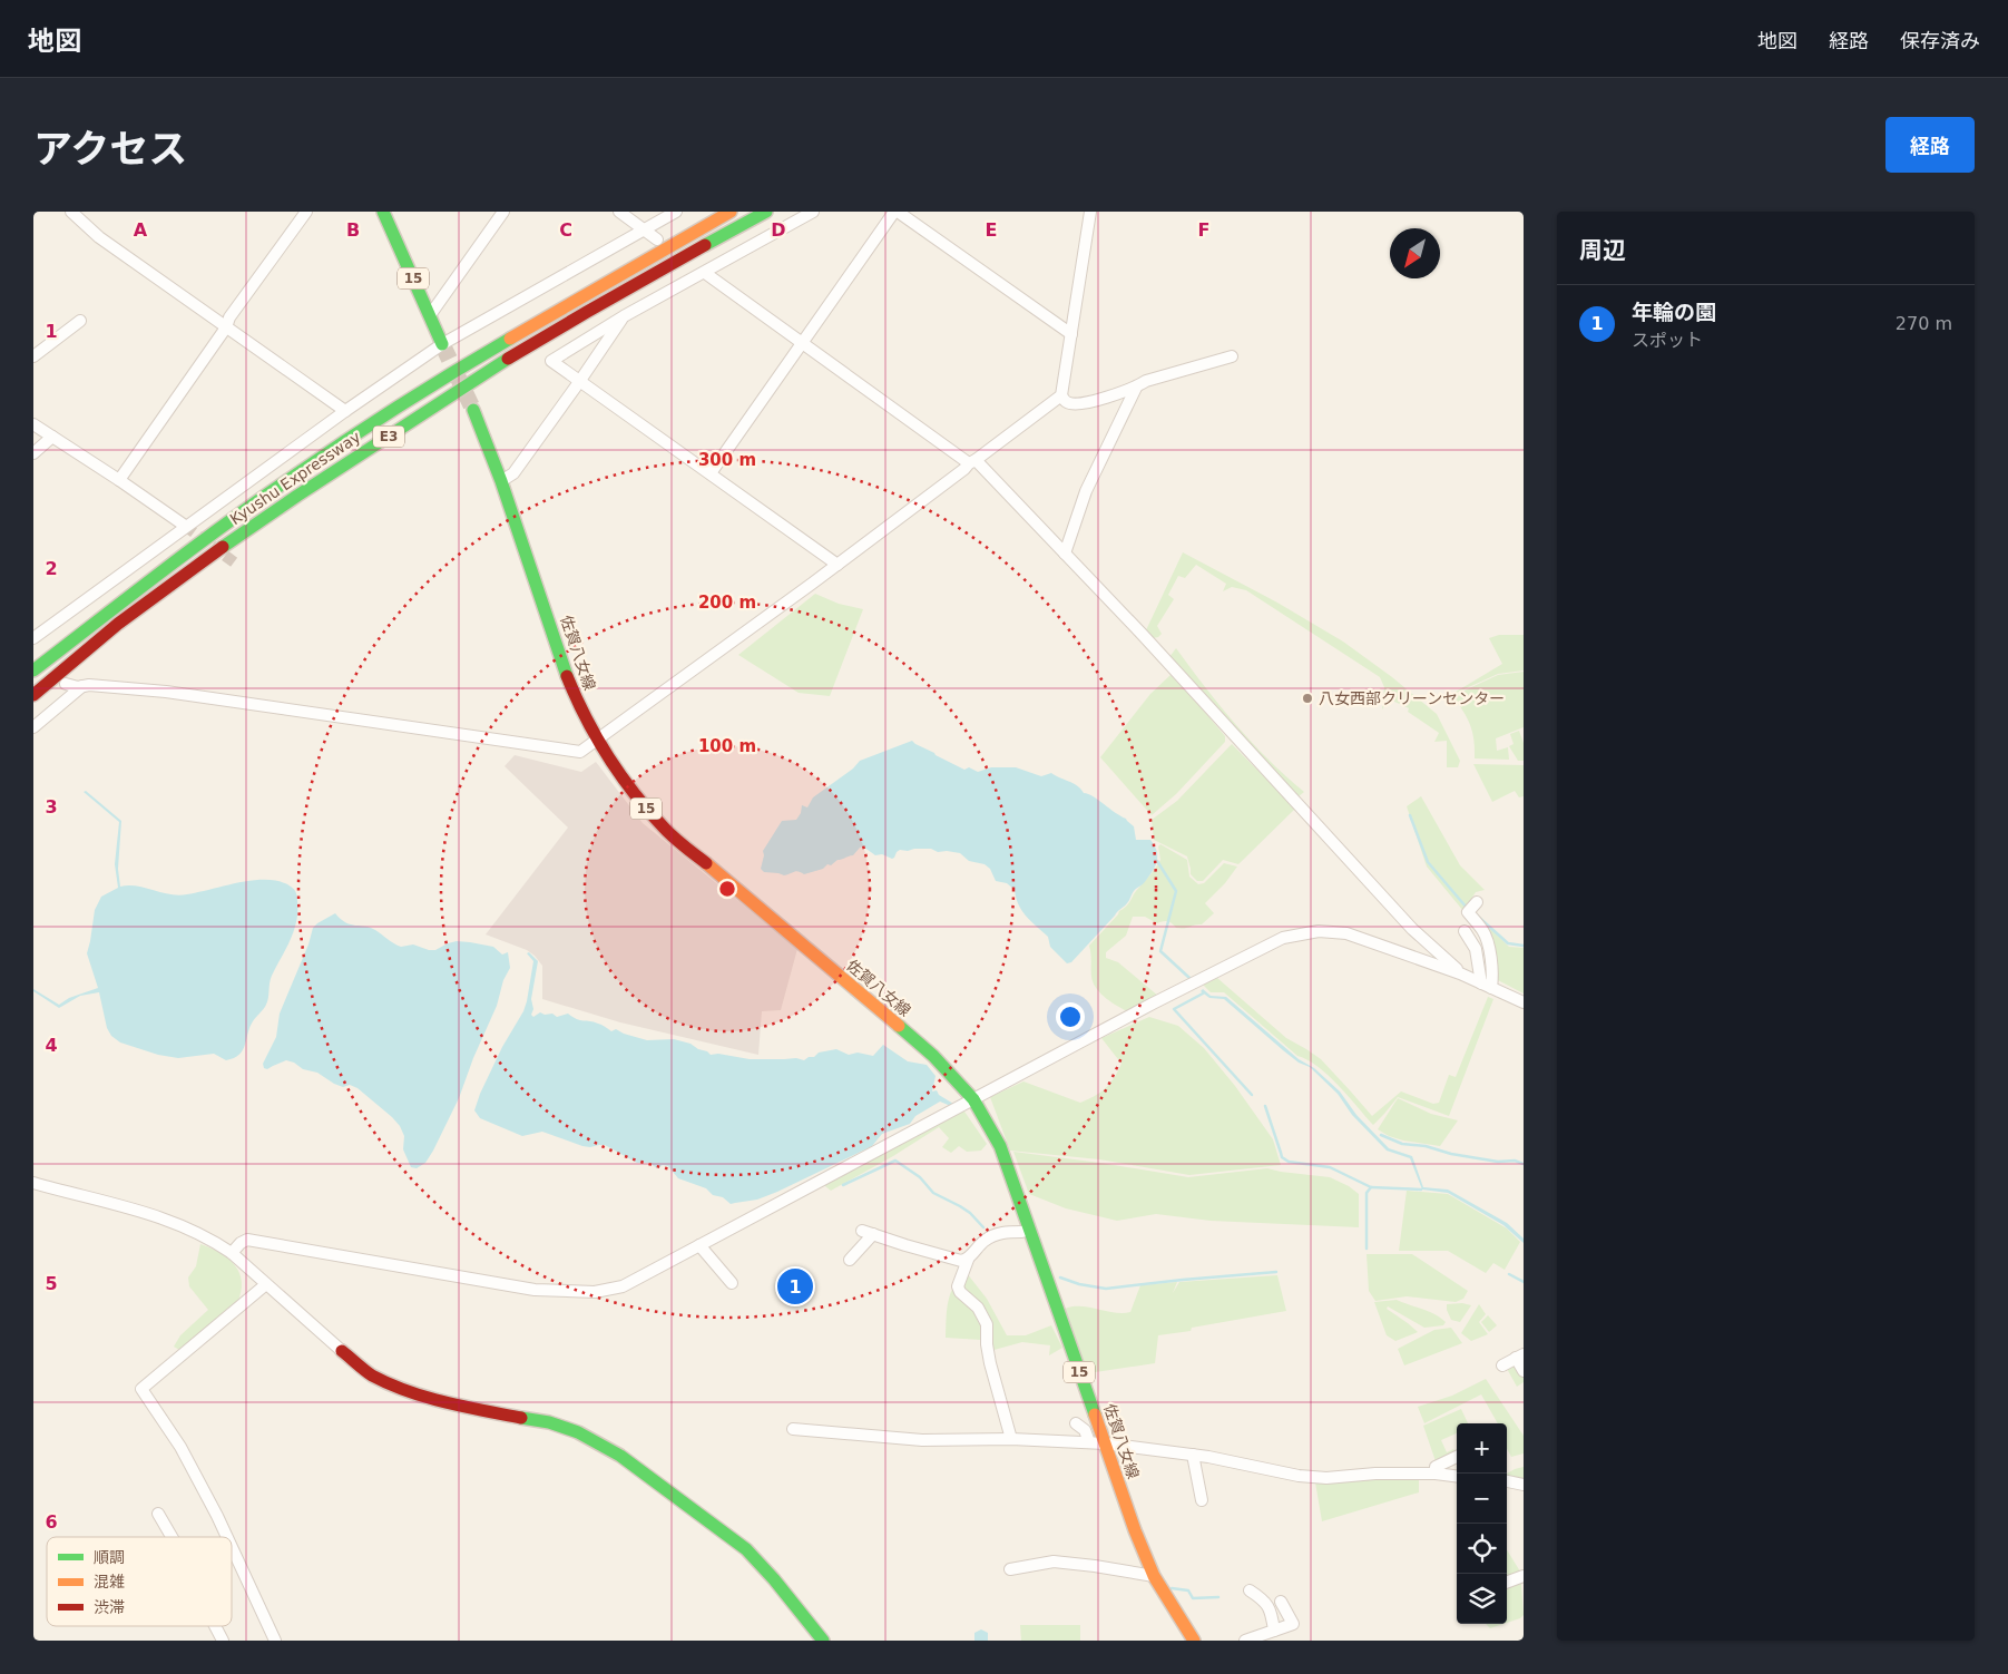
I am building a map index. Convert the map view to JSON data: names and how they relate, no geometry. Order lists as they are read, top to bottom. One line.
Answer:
{"streets":{"main road":["15","E3","Kyushu Expressway","佐賀八女線"]},"places":["八女西部クリーンセンター"],"legend":["順調","混雑","渋滞"],"north":"bottom left","page":{"header":"地図","nav":["地図","経路","保存済み"],"title":"アクセス","buttons":"経路","heading":"周辺","list":[{"mark":"1","name":"年輪の園","note":"スポット","value":"270 m"}],"pins":"1","map_buttons":["+","−"]},"grid":{"columns":["A","B","C","D","E","F"],"rows":["1","2","3","4","5","6"]},"rings":["300 m","200 m","100 m"]}
